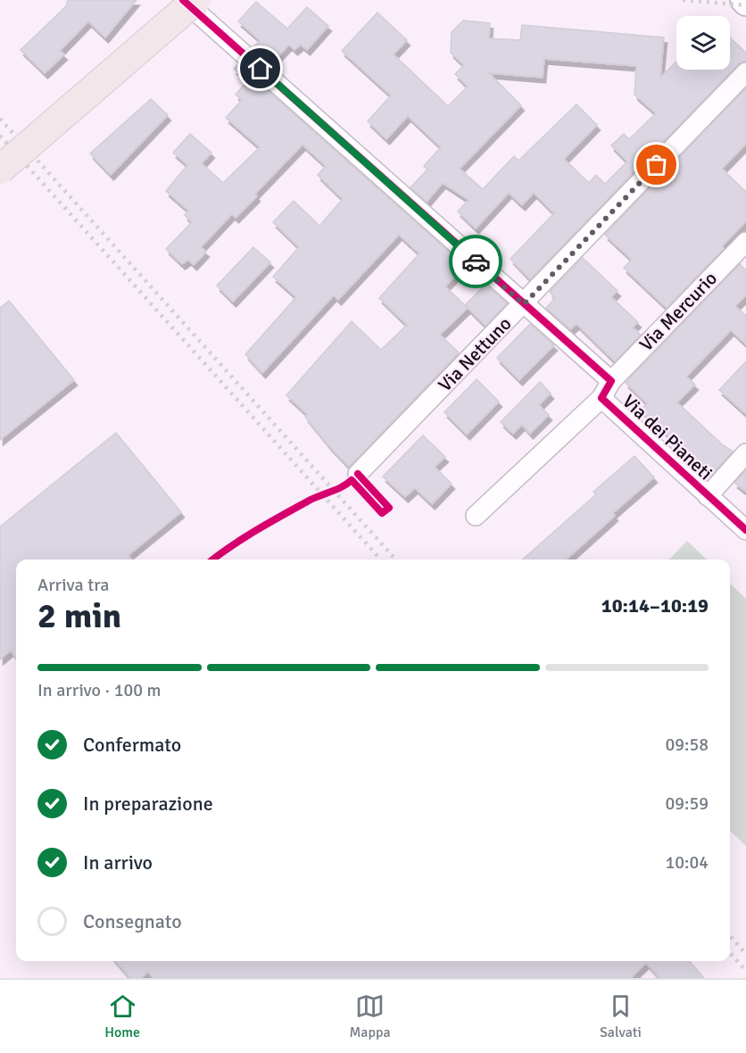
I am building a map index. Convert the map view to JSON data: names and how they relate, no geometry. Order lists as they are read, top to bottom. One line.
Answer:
{"streets":{"street":["Via Mercurio","Via Nettuno","Via dei Pianeti"]},"crossings":[["Via Mercurio","Via dei Pianeti"],["Via Nettuno","Via dei Pianeti"]],"page":{"heading":["2 min","Arriva tra","10:14–10:19"],"bar":"In arrivo · 100 m","list":[["Confermato","09:58"],["In preparazione","09:59"],["In arrivo","10:04"],"Consegnato"],"tabs":["Home","Mappa","Salvati"]}}
